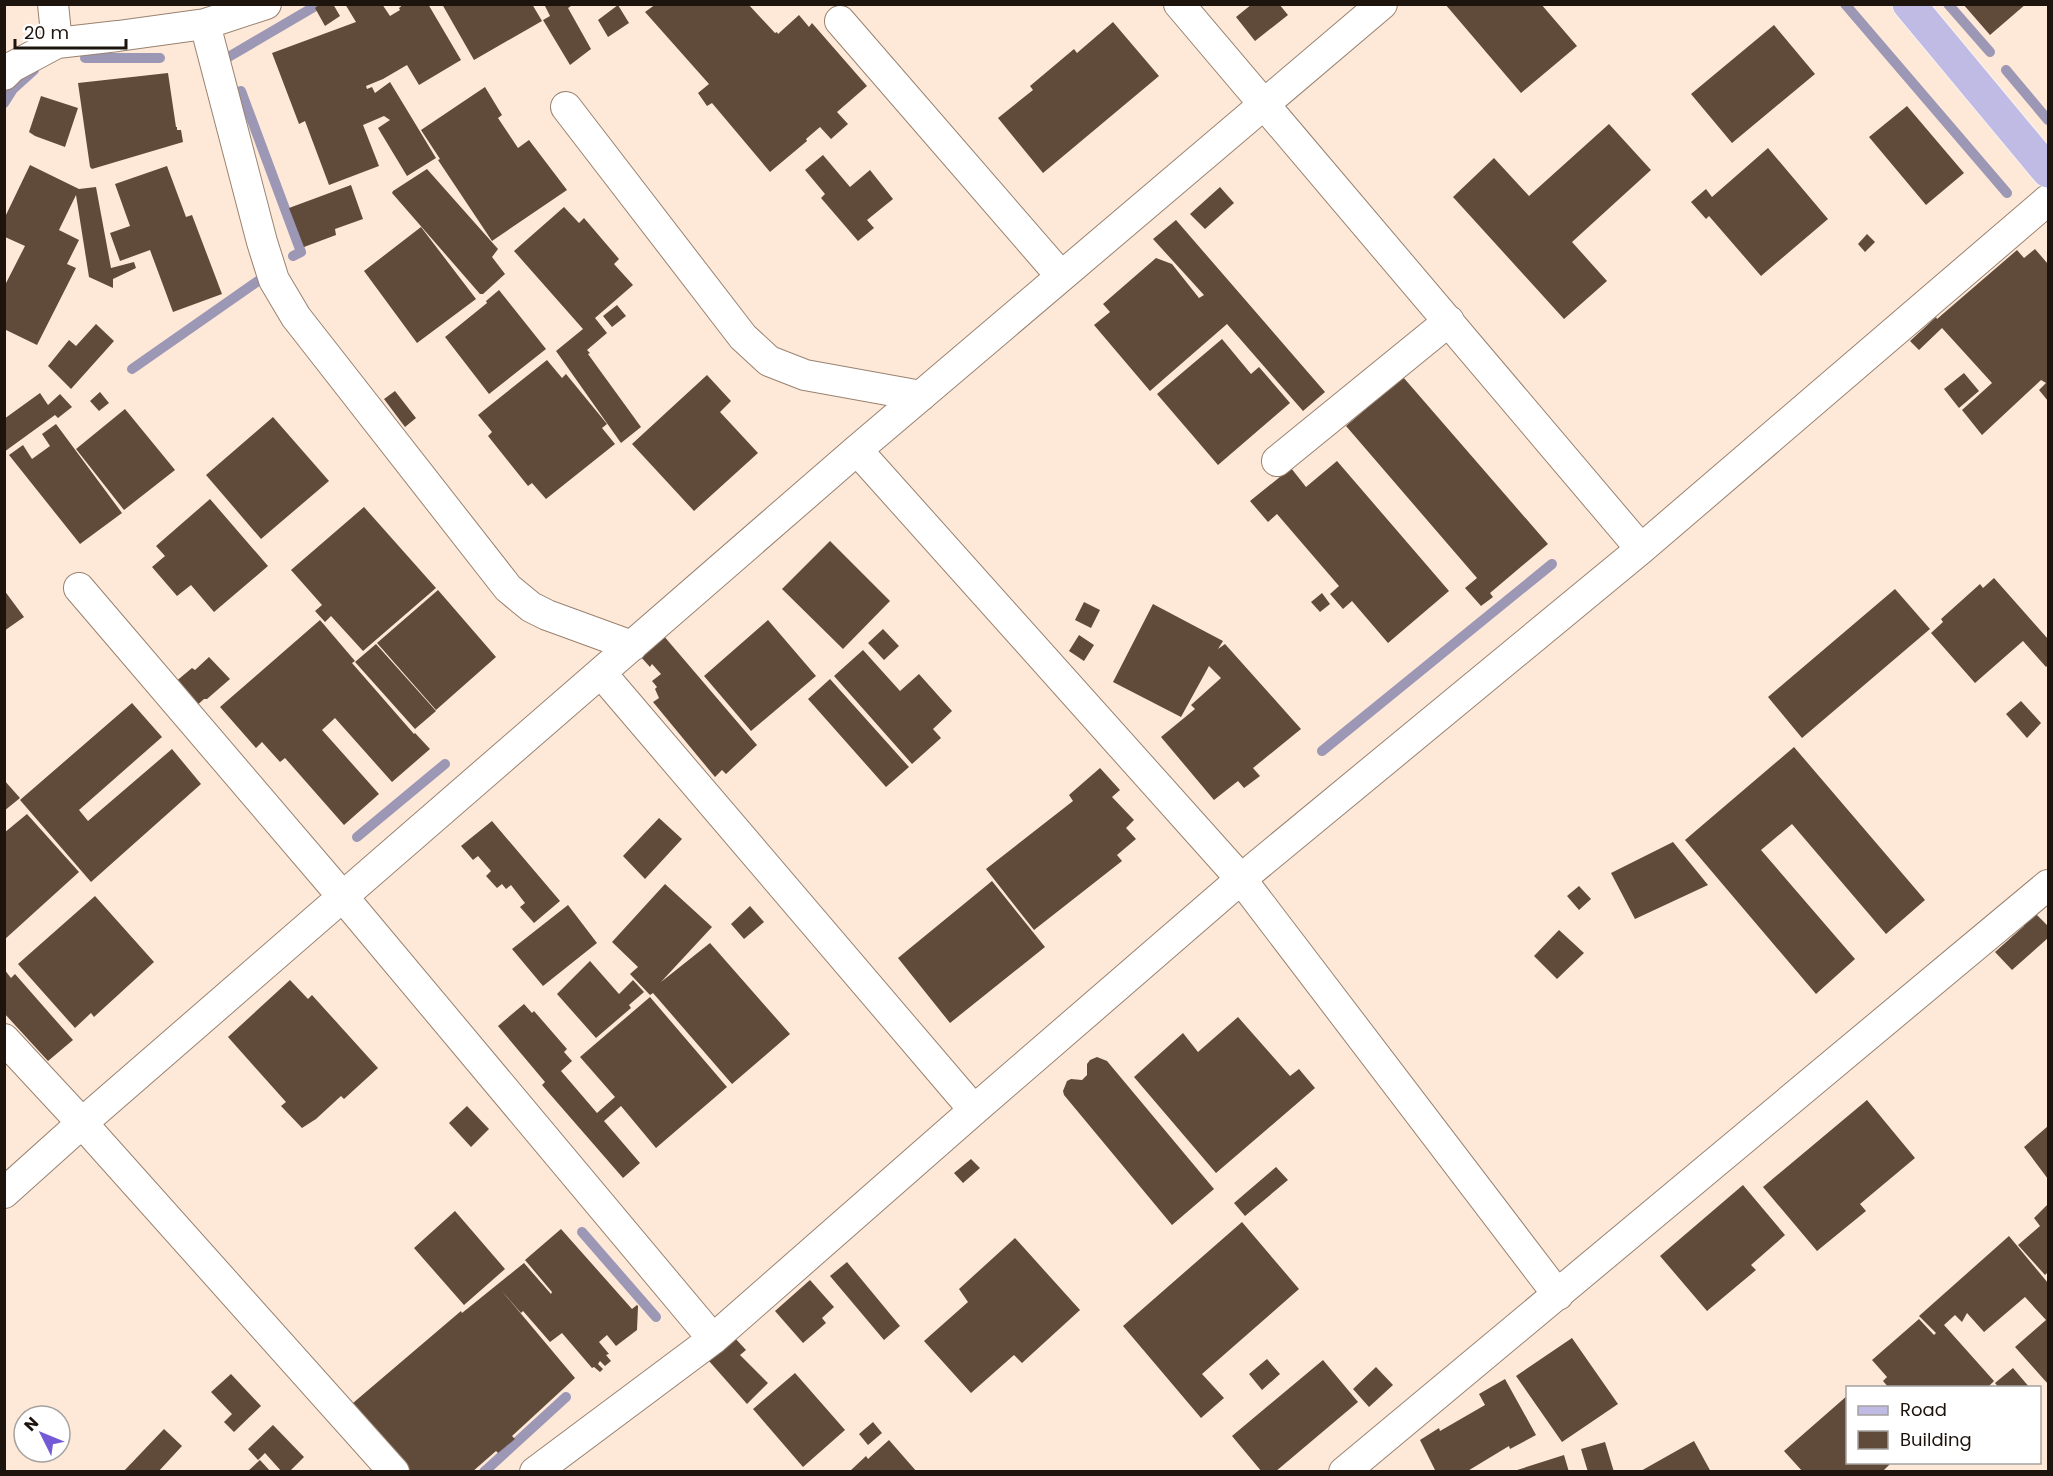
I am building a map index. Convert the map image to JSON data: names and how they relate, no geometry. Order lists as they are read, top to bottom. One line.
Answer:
{"legend":["Road","Building"],"scale_bar":"20 m","north":"top left"}
